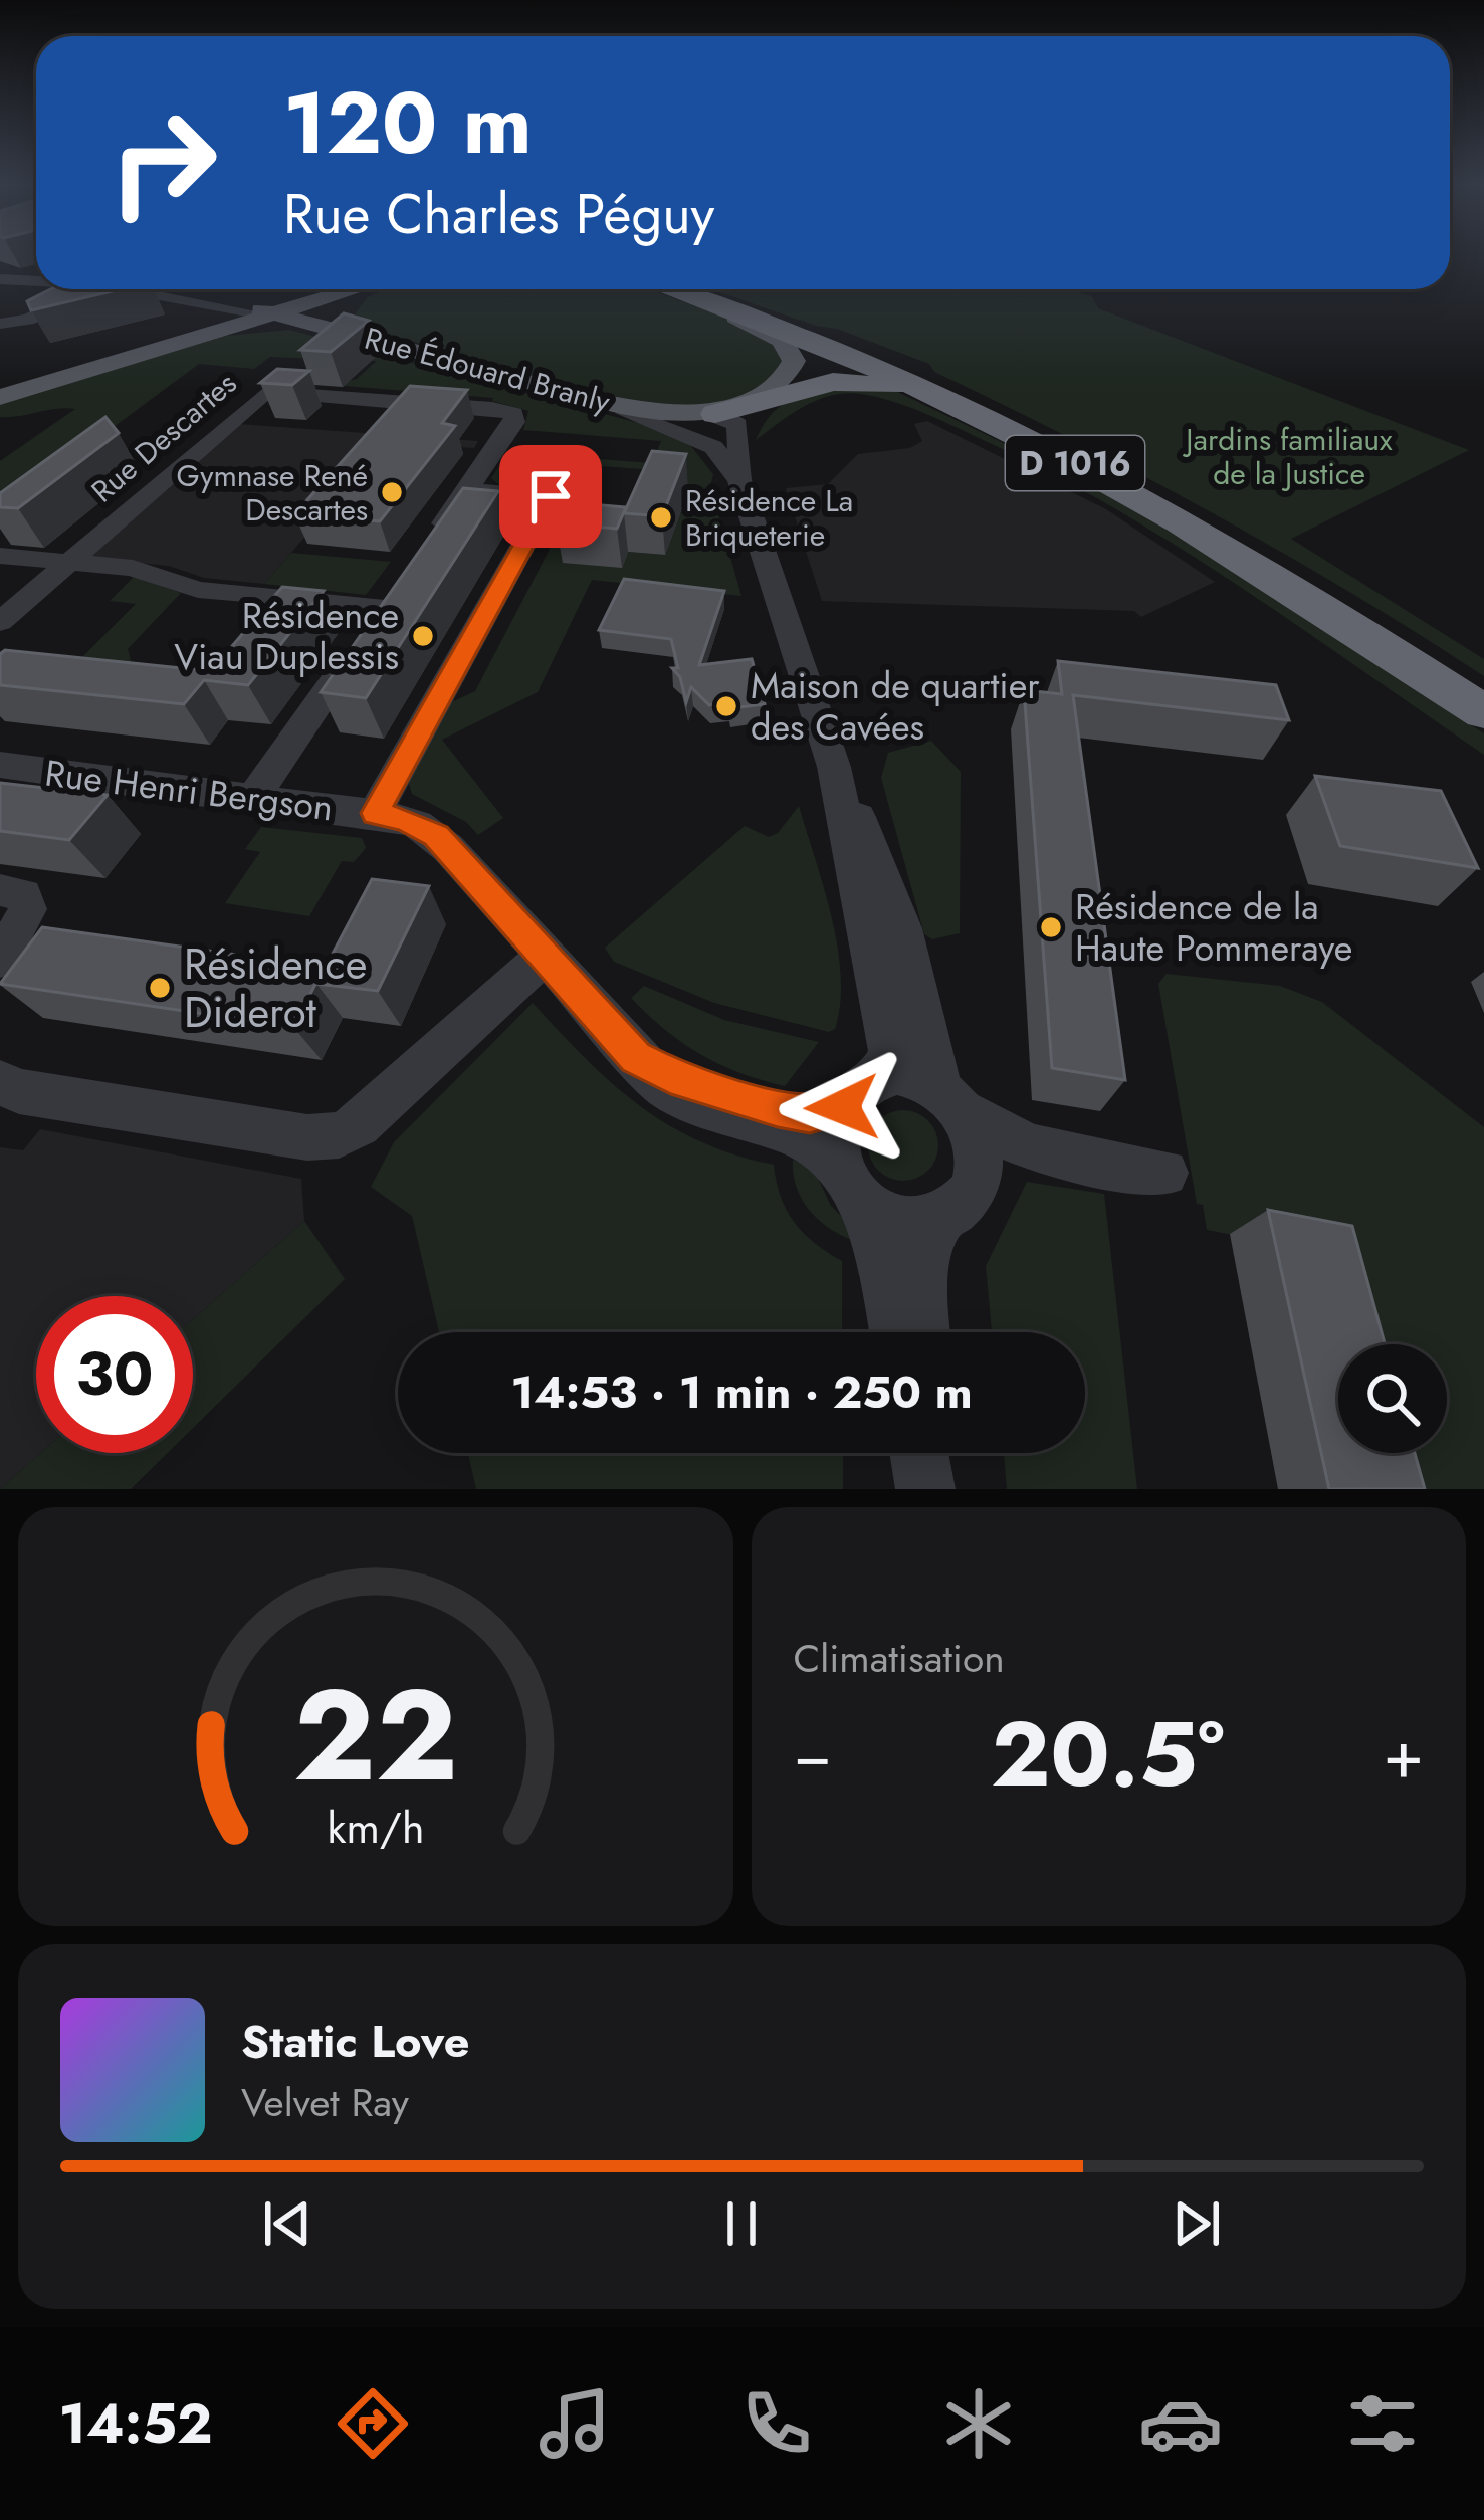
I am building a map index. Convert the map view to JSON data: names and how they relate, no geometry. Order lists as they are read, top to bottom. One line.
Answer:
{"streets":{"highway":["D 1016"],"main road":["Rue Édouard Branly"],"street":["Rue Descartes","Rue Henri Bergson"]},"parks":["Jardins familiaux de la Justice"],"places":["Gymnase René Descartes","Résidence La Briqueterie","Résidence Viau Duplessis","Maison de quartier des Cavées","Résidence de la Haute Pommeraye","Résidence Diderot"],"page":{"turn":["120 m","Rue Charles Péguy"],"limit":"30","trip":"14:53 · 1 min · 250 m","tile":"Climatisation","heat":["−","20.5°","+"],"song":["Static Love","Velvet Ray"],"tabs":"14:52","gauge":["22","km/h"]}}
